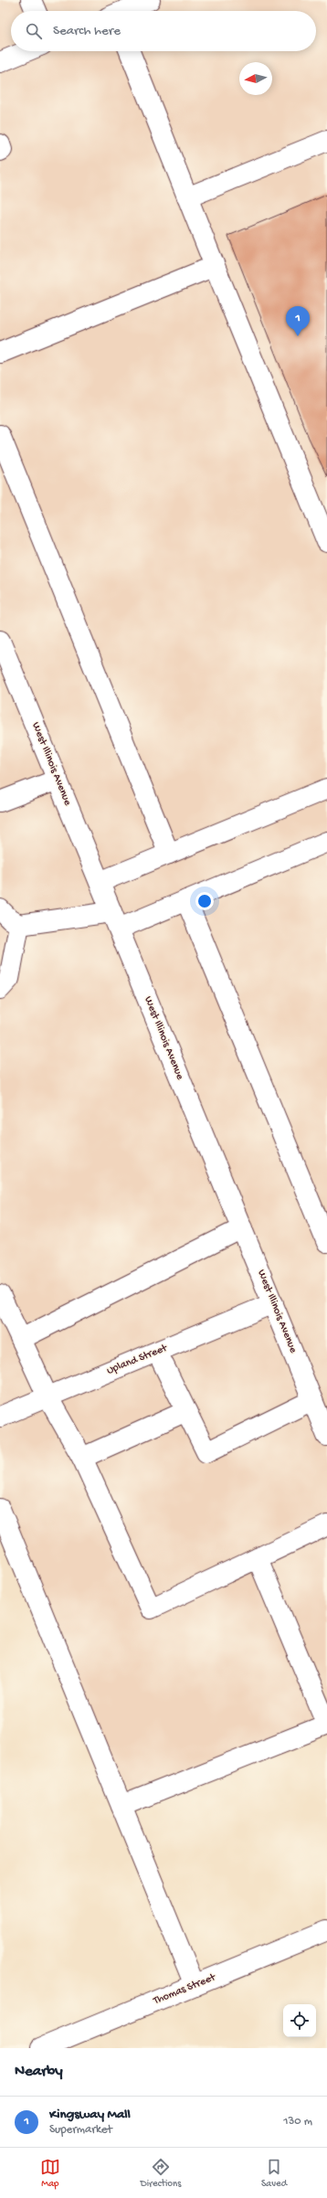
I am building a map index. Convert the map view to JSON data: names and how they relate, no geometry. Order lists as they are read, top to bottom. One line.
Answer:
{"streets":{"main road":["West Illinois Avenue","Upland Street","Thomas Street"]},"crossings":[["West Illinois Avenue","Upland Street"]],"north":"left","page":{"search":"Search here","pins":"1","heading":"Nearby","list":[{"mark":"1","name":"Kingsway Mall","note":"Supermarket","value":"130 m"}],"nav":["Map","Directions","Saved"]}}
